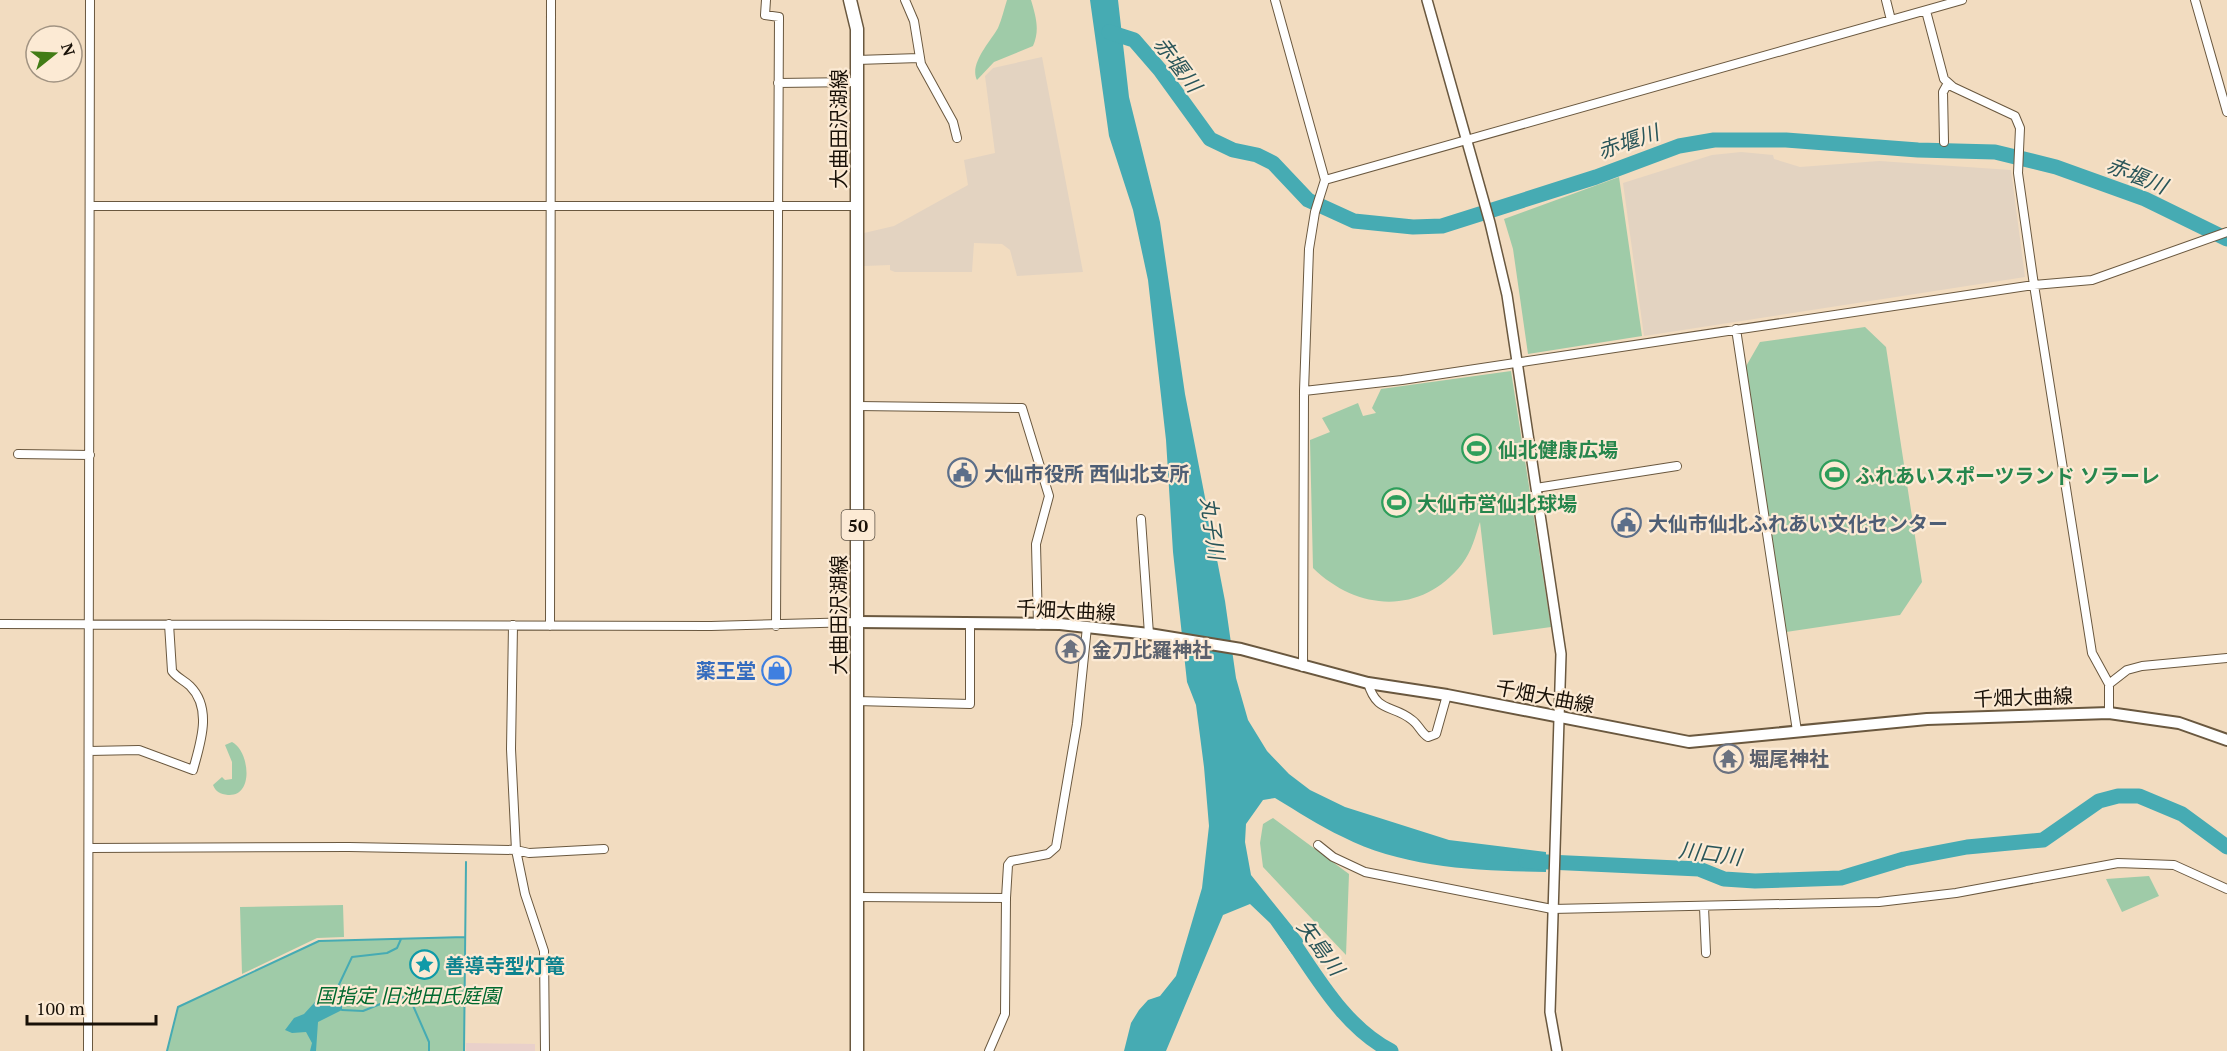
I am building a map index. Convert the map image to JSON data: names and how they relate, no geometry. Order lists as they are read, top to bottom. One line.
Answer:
{"streets":{"main road":["大曲田沢湖線","50","千畑大曲線"]},"crossings":[["大曲田沢湖線","千畑大曲線"]],"water":["赤堰川","丸子川","川口川","矢島川"],"parks":["国指定 旧池田氏庭園"],"places":{"sports":["仙北健康広場","ふれあいスポーツランド ソラーレ","大仙市営仙北球場"],"public building":["大仙市役所 西仙北支所","大仙市仙北ふれあい文化センター"],"temple":["金刀比羅神社","堀尾神社"],"shop":["薬王堂"],"place":["善導寺型灯篭"]},"scale_bar":"100 m","north":"right"}
